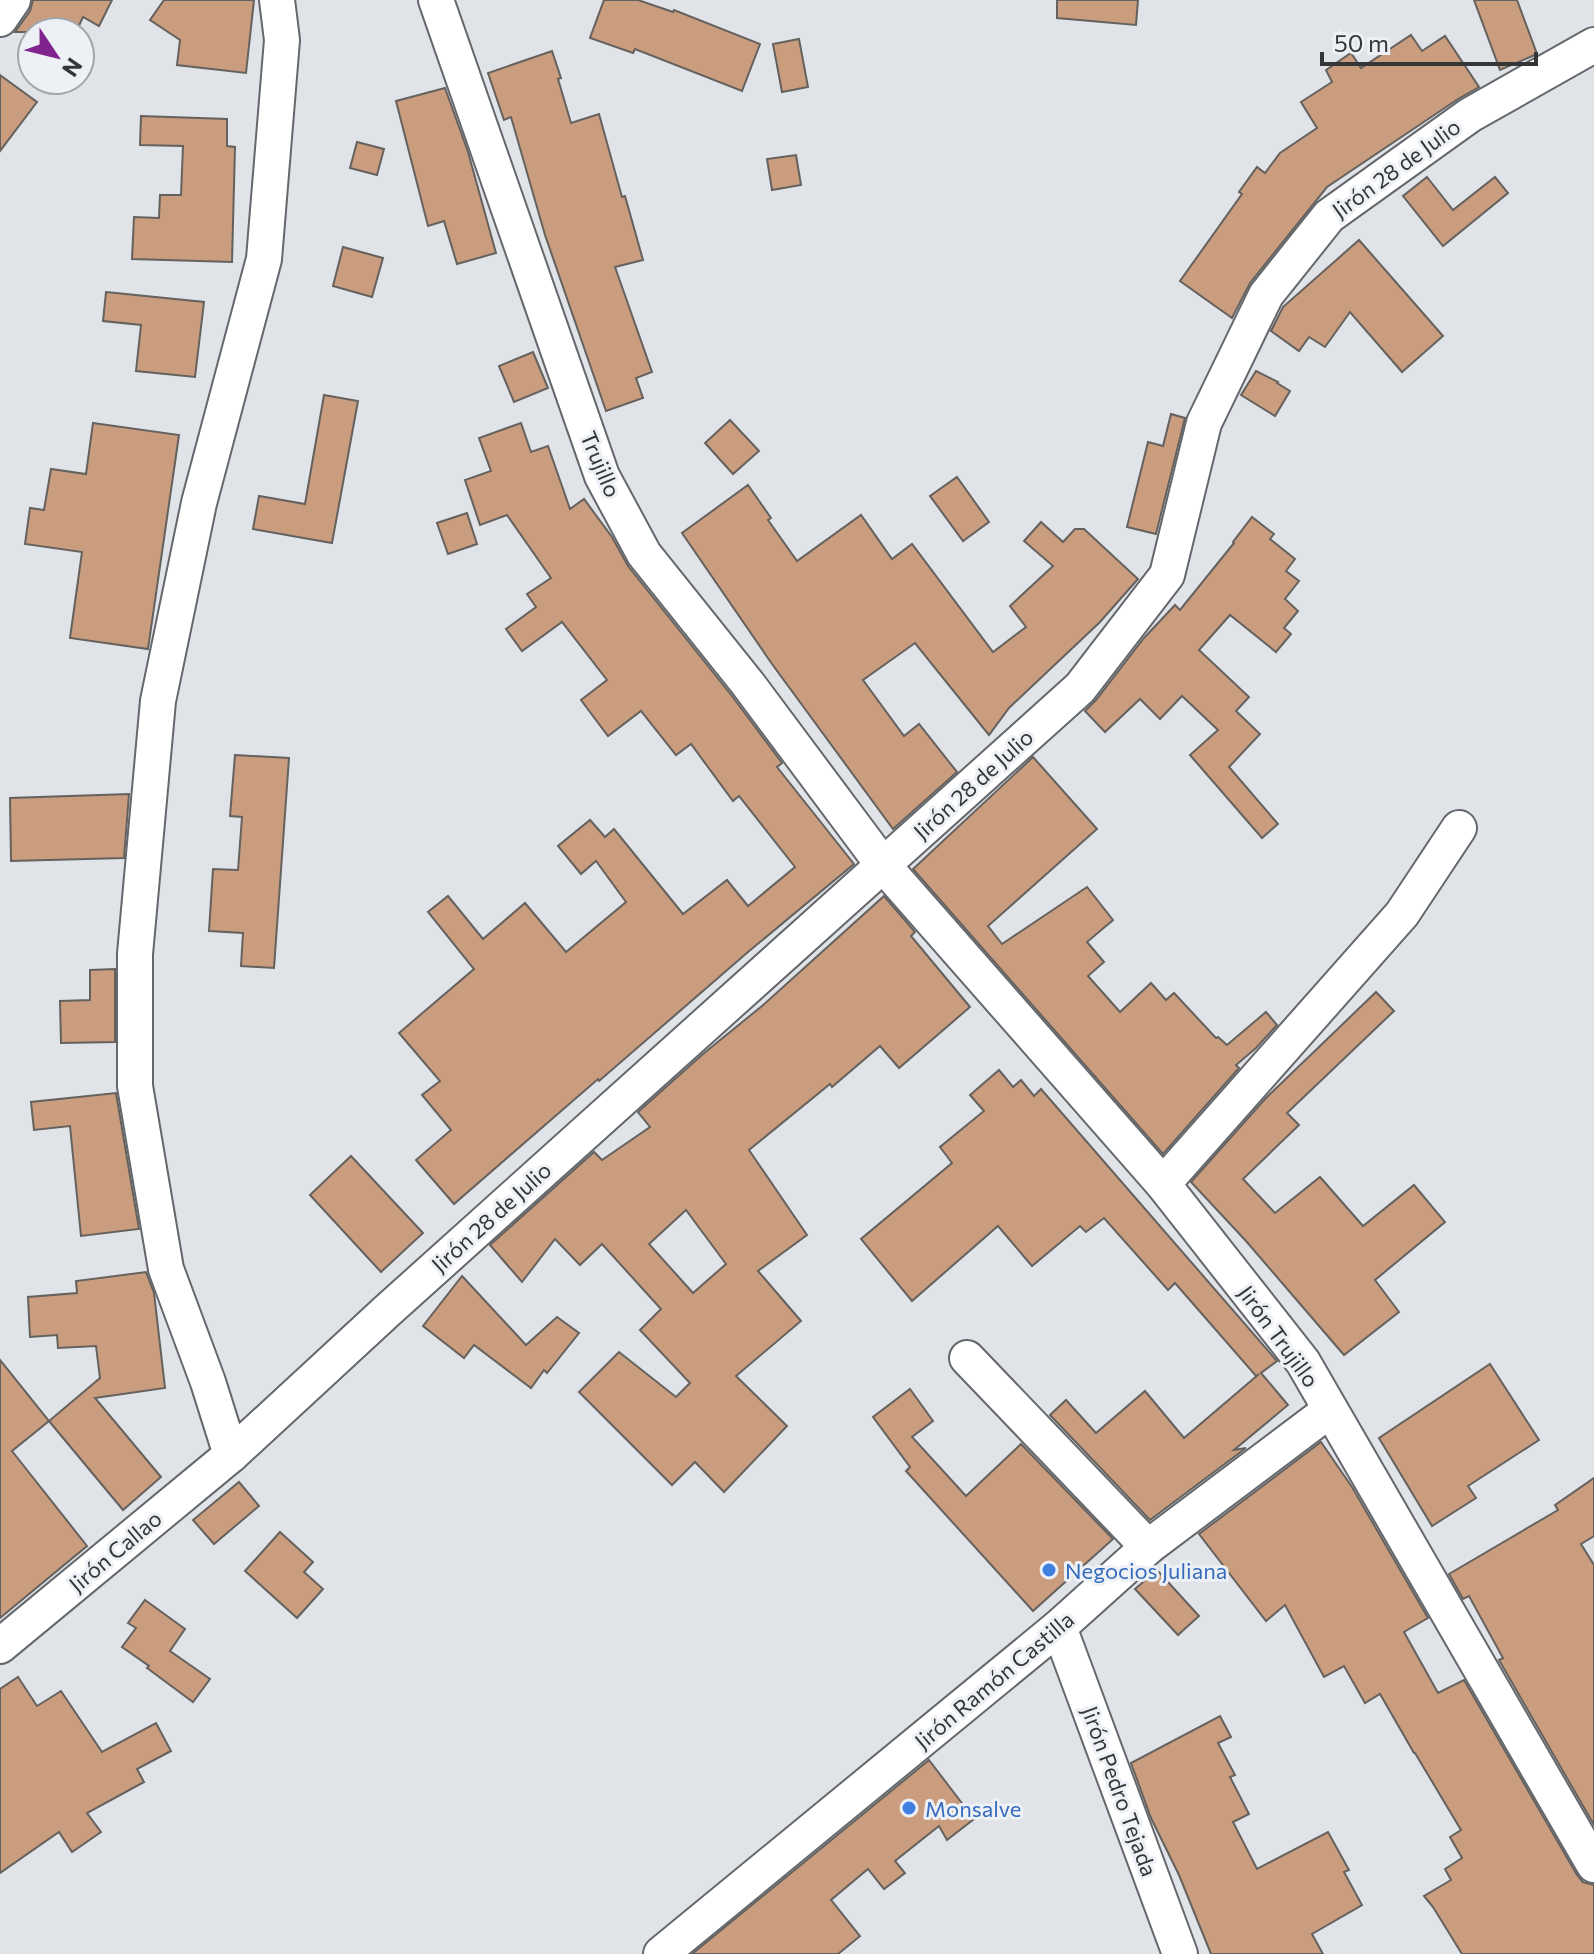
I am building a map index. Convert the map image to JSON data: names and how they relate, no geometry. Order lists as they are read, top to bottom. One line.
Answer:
{"streets":{"street":["Jirón 28 de Julio","Trujillo","Jirón Trujillo","Jirón Callao","Jirón Ramón Castilla","Jirón Pedro Tejada"]},"crossings":[["Jirón 28 de Julio","Trujillo"],["Jirón 28 de Julio","Jirón Trujillo"],["Jirón 28 de Julio","Jirón Callao"],["Trujillo","Jirón Trujillo"],["Jirón Trujillo","Jirón Ramón Castilla"],["Jirón Ramón Castilla","Jirón Pedro Tejada"]],"places":["Negocios Juliana","Monsalve"],"scale_bar":"50 m","north":"bottom right"}
